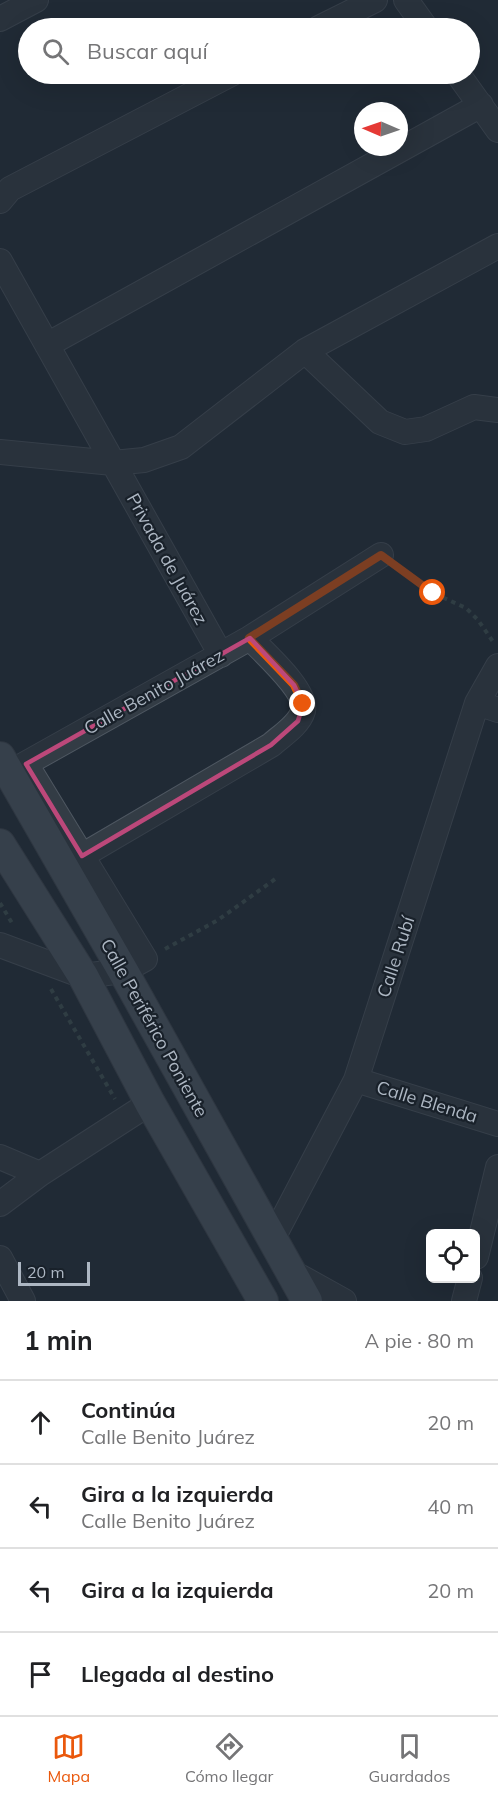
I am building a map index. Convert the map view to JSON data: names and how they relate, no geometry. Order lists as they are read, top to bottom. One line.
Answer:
{"streets":{"main road":["Calle Periférico Poniente"],"street":["Privada de Juárez","Calle Benito Juárez","Calle Rubí","Calle Blenda"]},"crossings":[["Privada de Juárez","Calle Benito Juárez"],["Calle Benito Juárez","Calle Periférico Poniente"],["Calle Rubí","Calle Periférico Poniente"],["Calle Rubí","Calle Blenda"]],"scale_bar":"20 m","north":"left","page":{"search":"Buscar aquí","scale":"20 m","heading":["1 min","A pie · 80 m"],"list":[["Continúa","Calle Benito Juárez","20 m"],["Gira a la izquierda","Calle Benito Juárez","40 m"],["Gira a la izquierda","20 m"],"Llegada al destino"],"nav":["Mapa","Cómo llegar","Guardados"]}}
